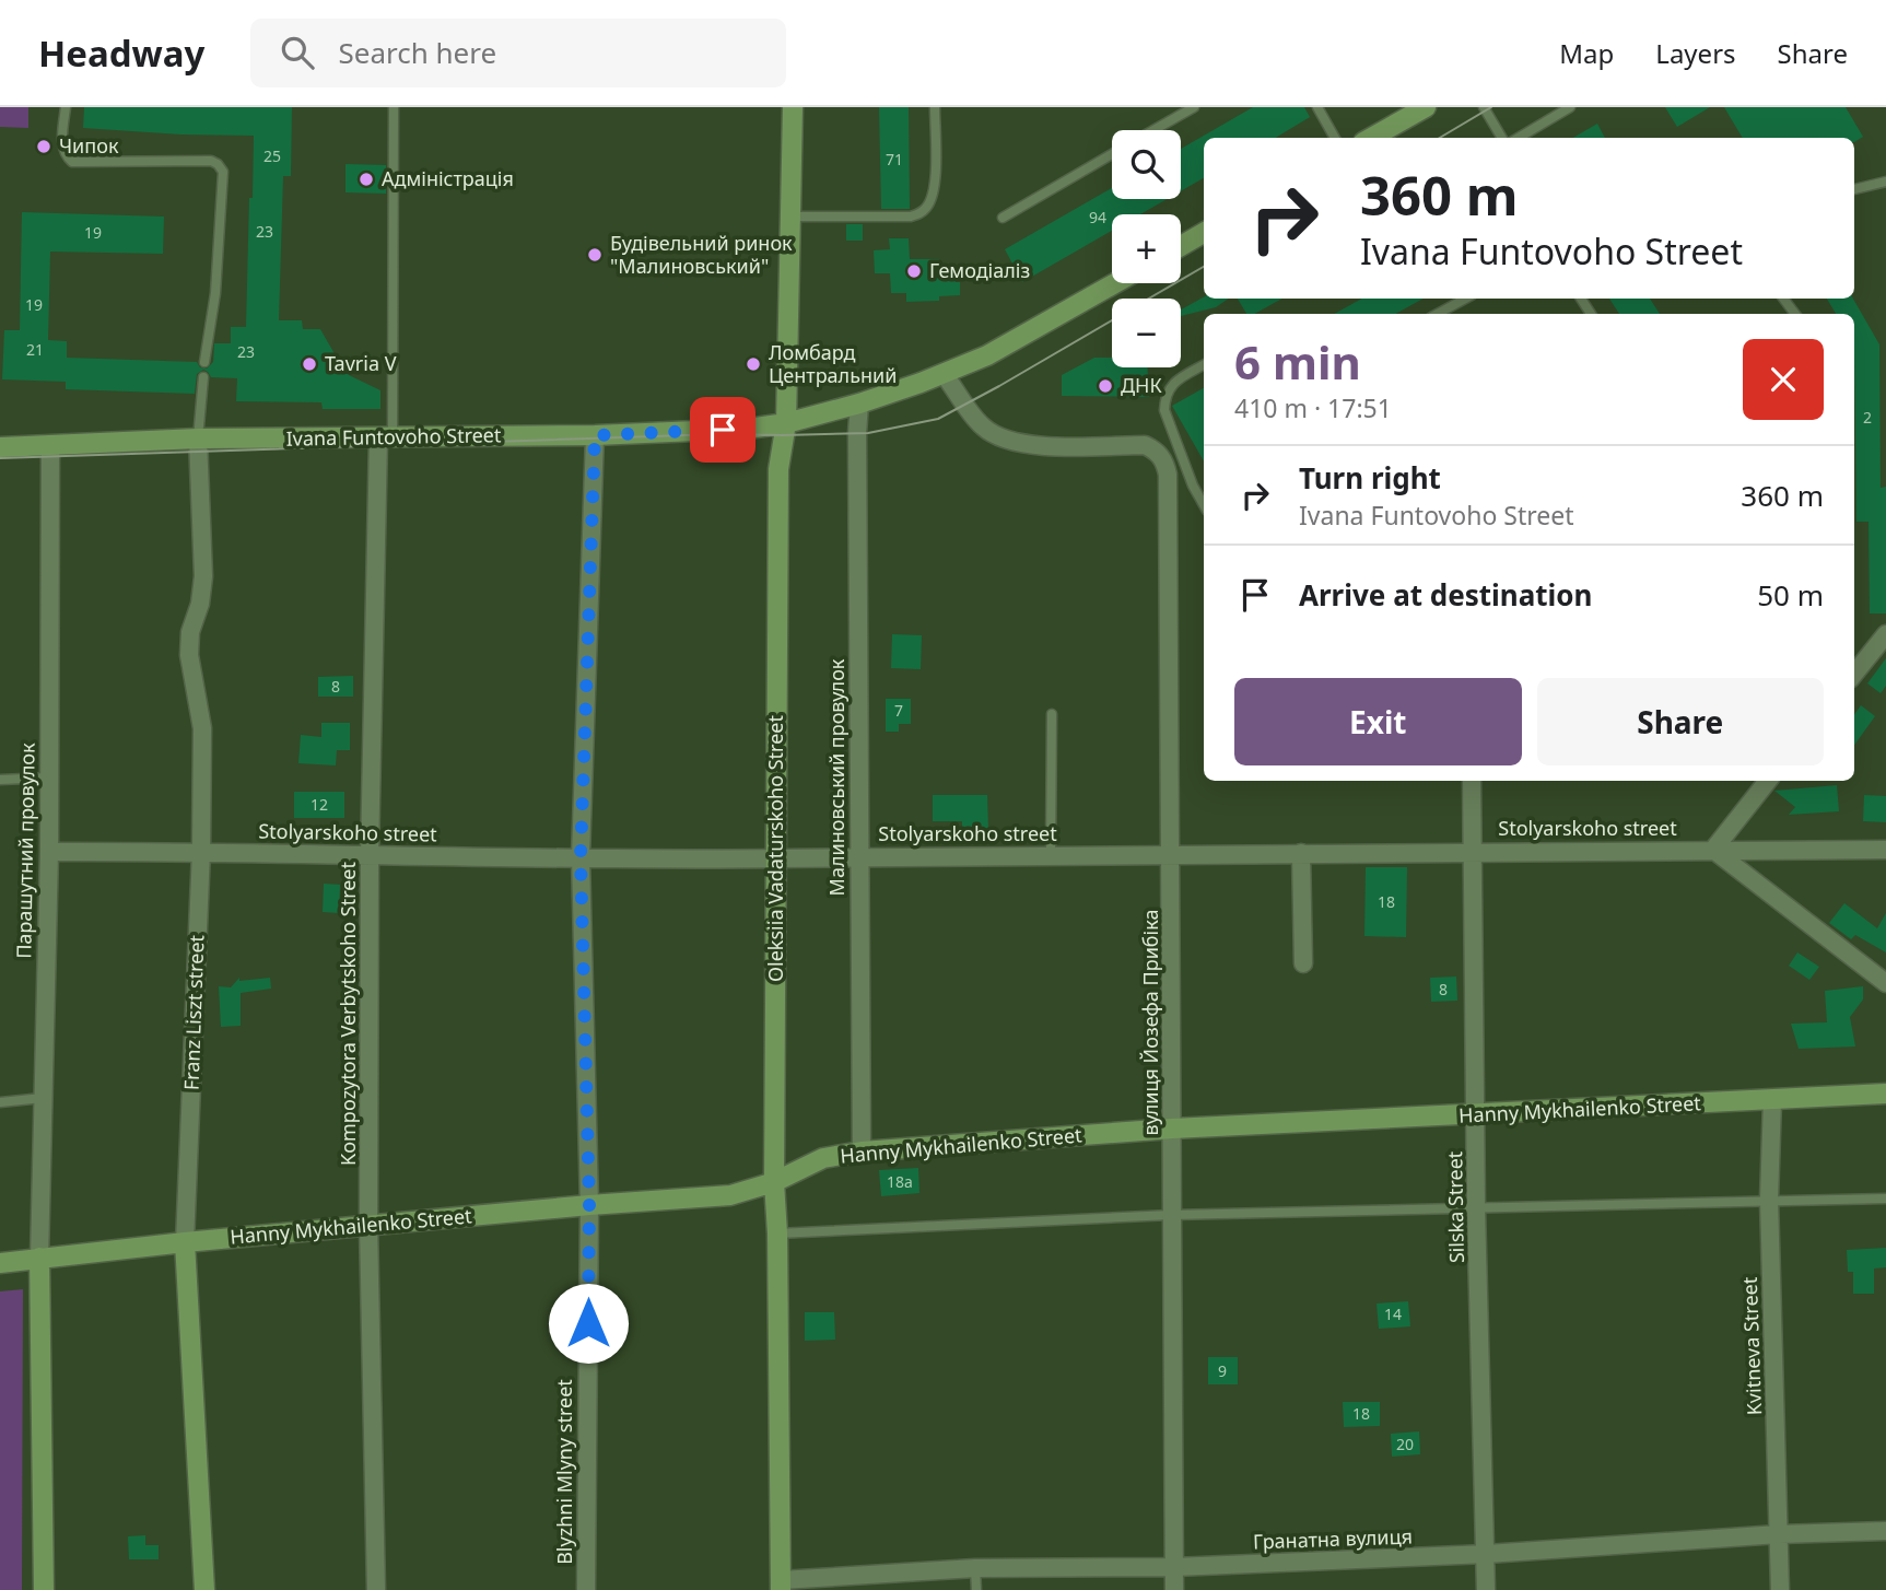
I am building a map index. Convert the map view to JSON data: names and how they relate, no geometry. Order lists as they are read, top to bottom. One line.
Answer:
{"streets":{"street":["Ivana Funtovoho Street","Малиновський провулок","Stolyarskoho street","Oleksiia Vadaturskoho Street","Парашутний провулок","Franz Liszt street","Kompozytora Verbytskoho Street","вулиця Йозефа Прибіка","Hanny Mykhailenko Street","Silska Street","Kvitneva Street","Blyzhni Mlyny street","Гранатна вулиця"]},"crossings":[["Ivana Funtovoho Street","Малиновський провулок"],["Ivana Funtovoho Street","Oleksiia Vadaturskoho Street"],["Ivana Funtovoho Street","Парашутний провулок"],["Ivana Funtovoho Street","Franz Liszt street"],["Ivana Funtovoho Street","Kompozytora Verbytskoho Street"],["Ivana Funtovoho Street","Blyzhni Mlyny street"],["Малиновський провулок","Stolyarskoho street"],["Малиновський провулок","Hanny Mykhailenko Street"],["Stolyarskoho street","Oleksiia Vadaturskoho Street"],["Stolyarskoho street","Парашутний провулок"],["Stolyarskoho street","Franz Liszt street"],["Stolyarskoho street","Kompozytora Verbytskoho Street"],["Stolyarskoho street","вулиця Йозефа Прибіка"],["Stolyarskoho street","Silska Street"],["Stolyarskoho street","Blyzhni Mlyny street"],["Oleksiia Vadaturskoho Street","Hanny Mykhailenko Street"],["Oleksiia Vadaturskoho Street","Гранатна вулиця"],["Парашутний провулок","Hanny Mykhailenko Street"],["Franz Liszt street","Hanny Mykhailenko Street"],["Kompozytora Verbytskoho Street","Hanny Mykhailenko Street"],["вулиця Йозефа Прибіка","Hanny Mykhailenko Street"],["вулиця Йозефа Прибіка","Гранатна вулиця"],["Hanny Mykhailenko Street","Silska Street"],["Hanny Mykhailenko Street","Kvitneva Street"],["Hanny Mykhailenko Street","Blyzhni Mlyny street"],["Silska Street","Гранатна вулиця"],["Kvitneva Street","Гранатна вулиця"]],"places":["Чипок","Адміністрація","Будівельний ринок \"Малиновський\"","Гемодіаліз","Tavria V","Ломбард Центральний","ДНК"],"house_numbers":["25","71","94","23","19","19","21","23","2","8","7","12","18","8","18а","14","9","18","20"],"page":{"header":"Headway","search":"Search here","nav":["Map","Layers","Share"],"map_buttons":["+","−"],"turn":["360 m","Ivana Funtovoho Street"],"heading":["6 min","410 m · 17:51"],"list":[{"name":"Turn right","note":"Ivana Funtovoho Street","value":"360 m"},{"name":"Arrive at destination","value":"50 m"}],"buttons":["Exit","Share"]}}
